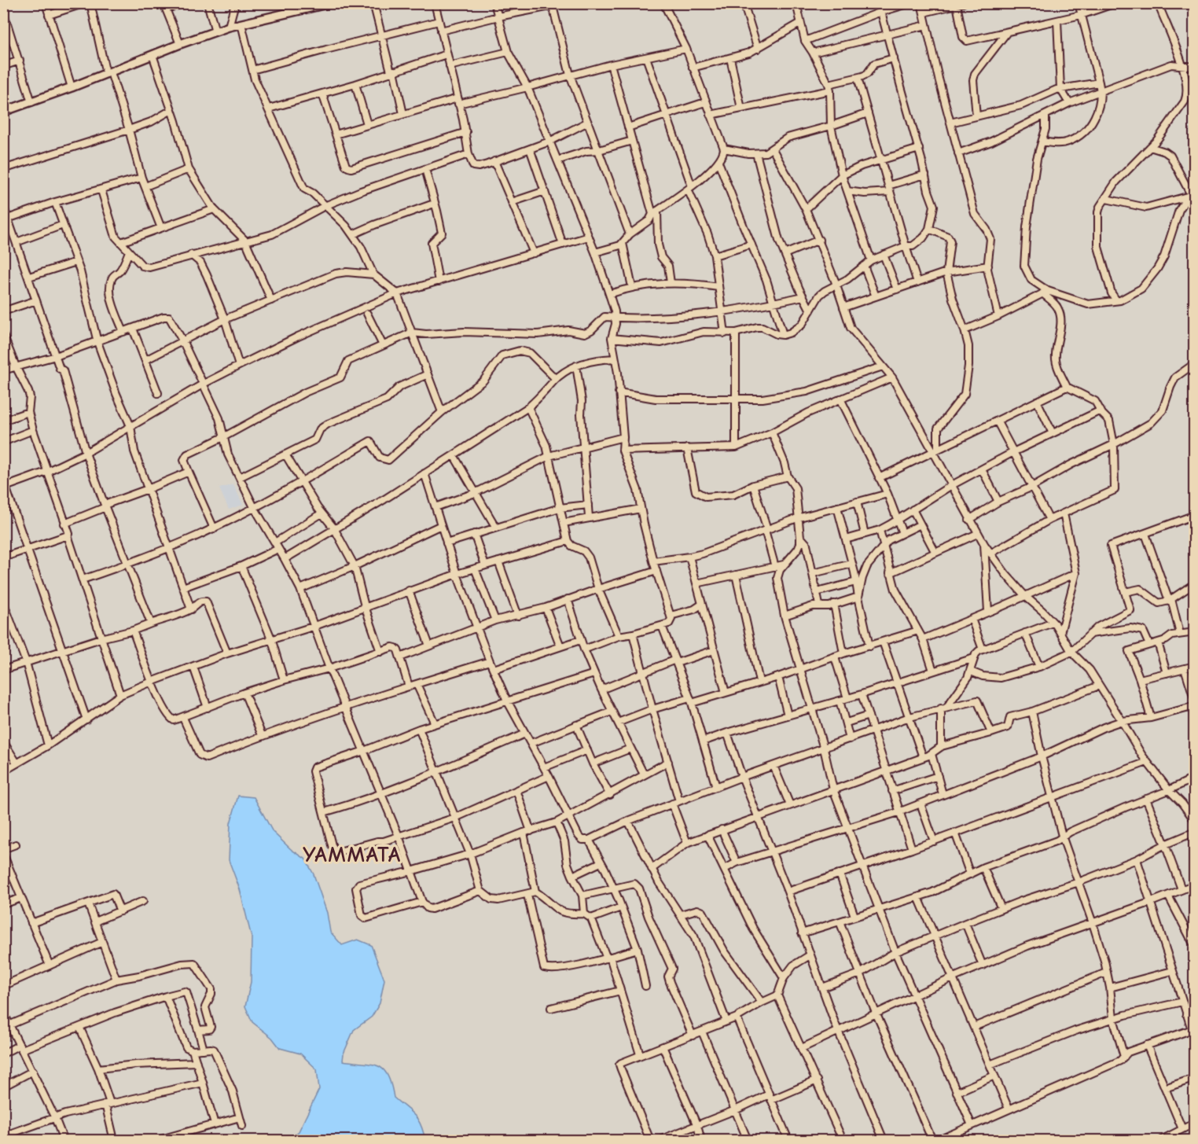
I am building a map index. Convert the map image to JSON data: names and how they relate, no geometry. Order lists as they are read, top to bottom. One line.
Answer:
{"districts":["YAMMATA"]}
